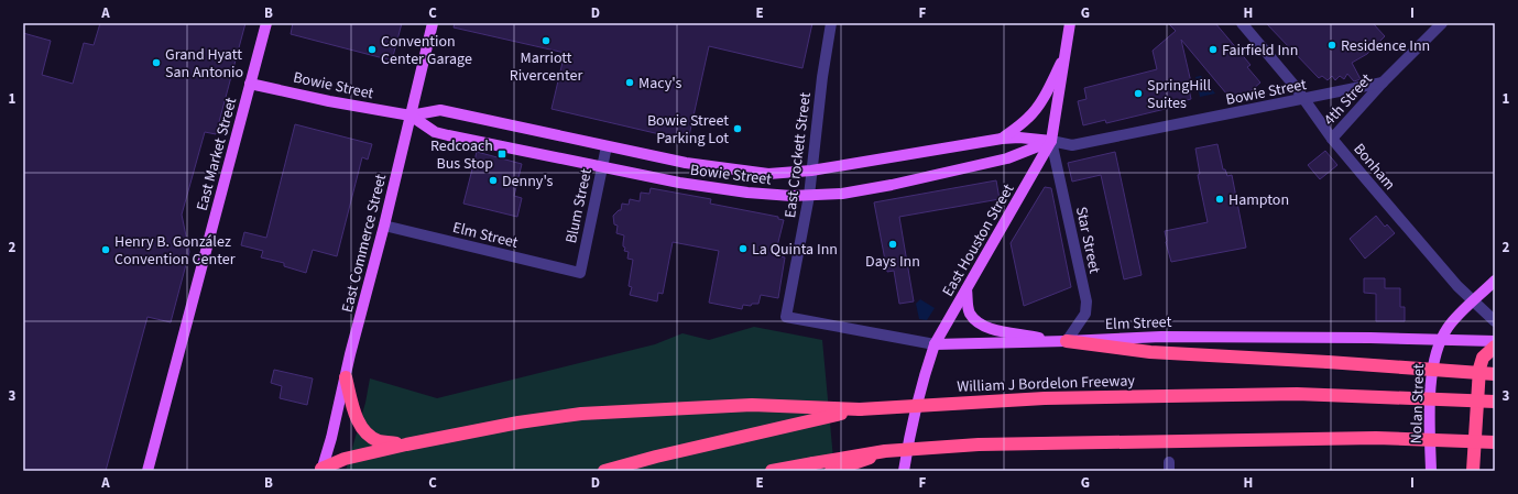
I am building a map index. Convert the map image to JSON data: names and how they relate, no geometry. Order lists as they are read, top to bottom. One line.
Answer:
{"streets":{"highway":["William J Bordelon Freeway"],"main road":["Bowie Street","East Market Street","Elm Street","East Houston Street","East Commerce Street","Nolan Street"],"street":["4th Street","East Crockett Street","Bonham","Blum Street","Star Street"]},"crossings":[["Bowie Street","4th Street"],["Bowie Street","East Market Street"],["Bowie Street","East Crockett Street"],["Bowie Street","Bonham"],["Bowie Street","Blum Street"],["Bowie Street","East Houston Street"],["Bowie Street","Star Street"],["Bowie Street","East Commerce Street"],["4th Street","Bonham"],["East Crockett Street","Elm Street"],["Bonham","Nolan Street"],["Blum Street","Elm Street"],["Elm Street","East Houston Street"],["Elm Street","Star Street"],["Elm Street","East Commerce Street"],["Elm Street","Nolan Street"],["East Houston Street","Star Street"]],"places":{"other":["Marriott Rivercenter","Residence Inn","Convention Center Garage","Fairfield Inn","Grand Hyatt San Antonio","Macy's","SpringHill Suites","Bowie Street Parking Lot","Denny's","Hampton","Days Inn","La Quinta Inn","Henry B. González Convention Center"],"transit":["Redcoach Bus Stop"]},"grid":{"columns":["A","B","C","D","E","F","G","H","I"],"rows":["1","2","3"]}}
